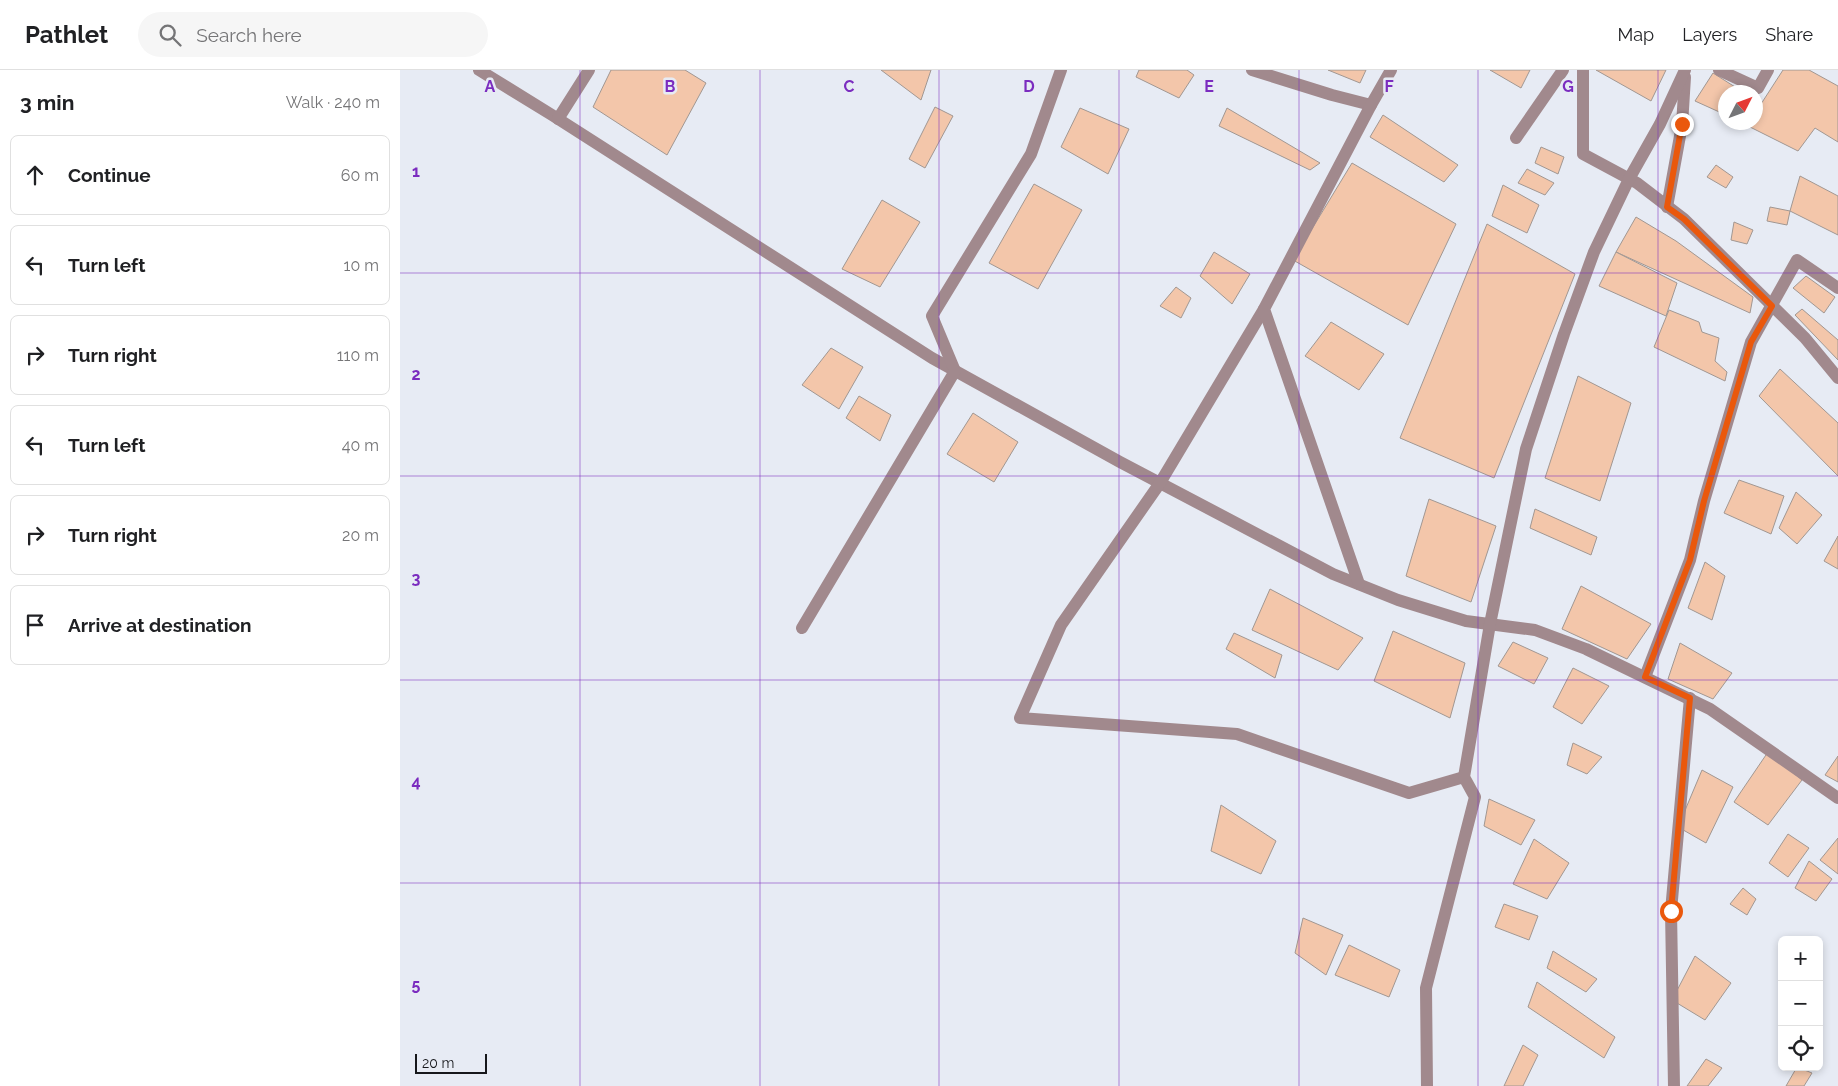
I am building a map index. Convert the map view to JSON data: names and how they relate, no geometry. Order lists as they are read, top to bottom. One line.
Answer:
{"scale_bar":"20 m","north":"top right","page":{"header":"Pathlet","search":"Search here","nav":["Map","Layers","Share"],"heading":["3 min","Walk · 240 m"],"list":[["Continue","60 m"],["Turn left","10 m"],["Turn right","110 m"],["Turn left","40 m"],["Turn right","20 m"],"Arrive at destination"],"map_buttons":["+","−"],"scale":"20 m"},"grid":{"columns":["A","B","C","D","E","F","G"],"rows":["1","2","3","4","5"]}}
